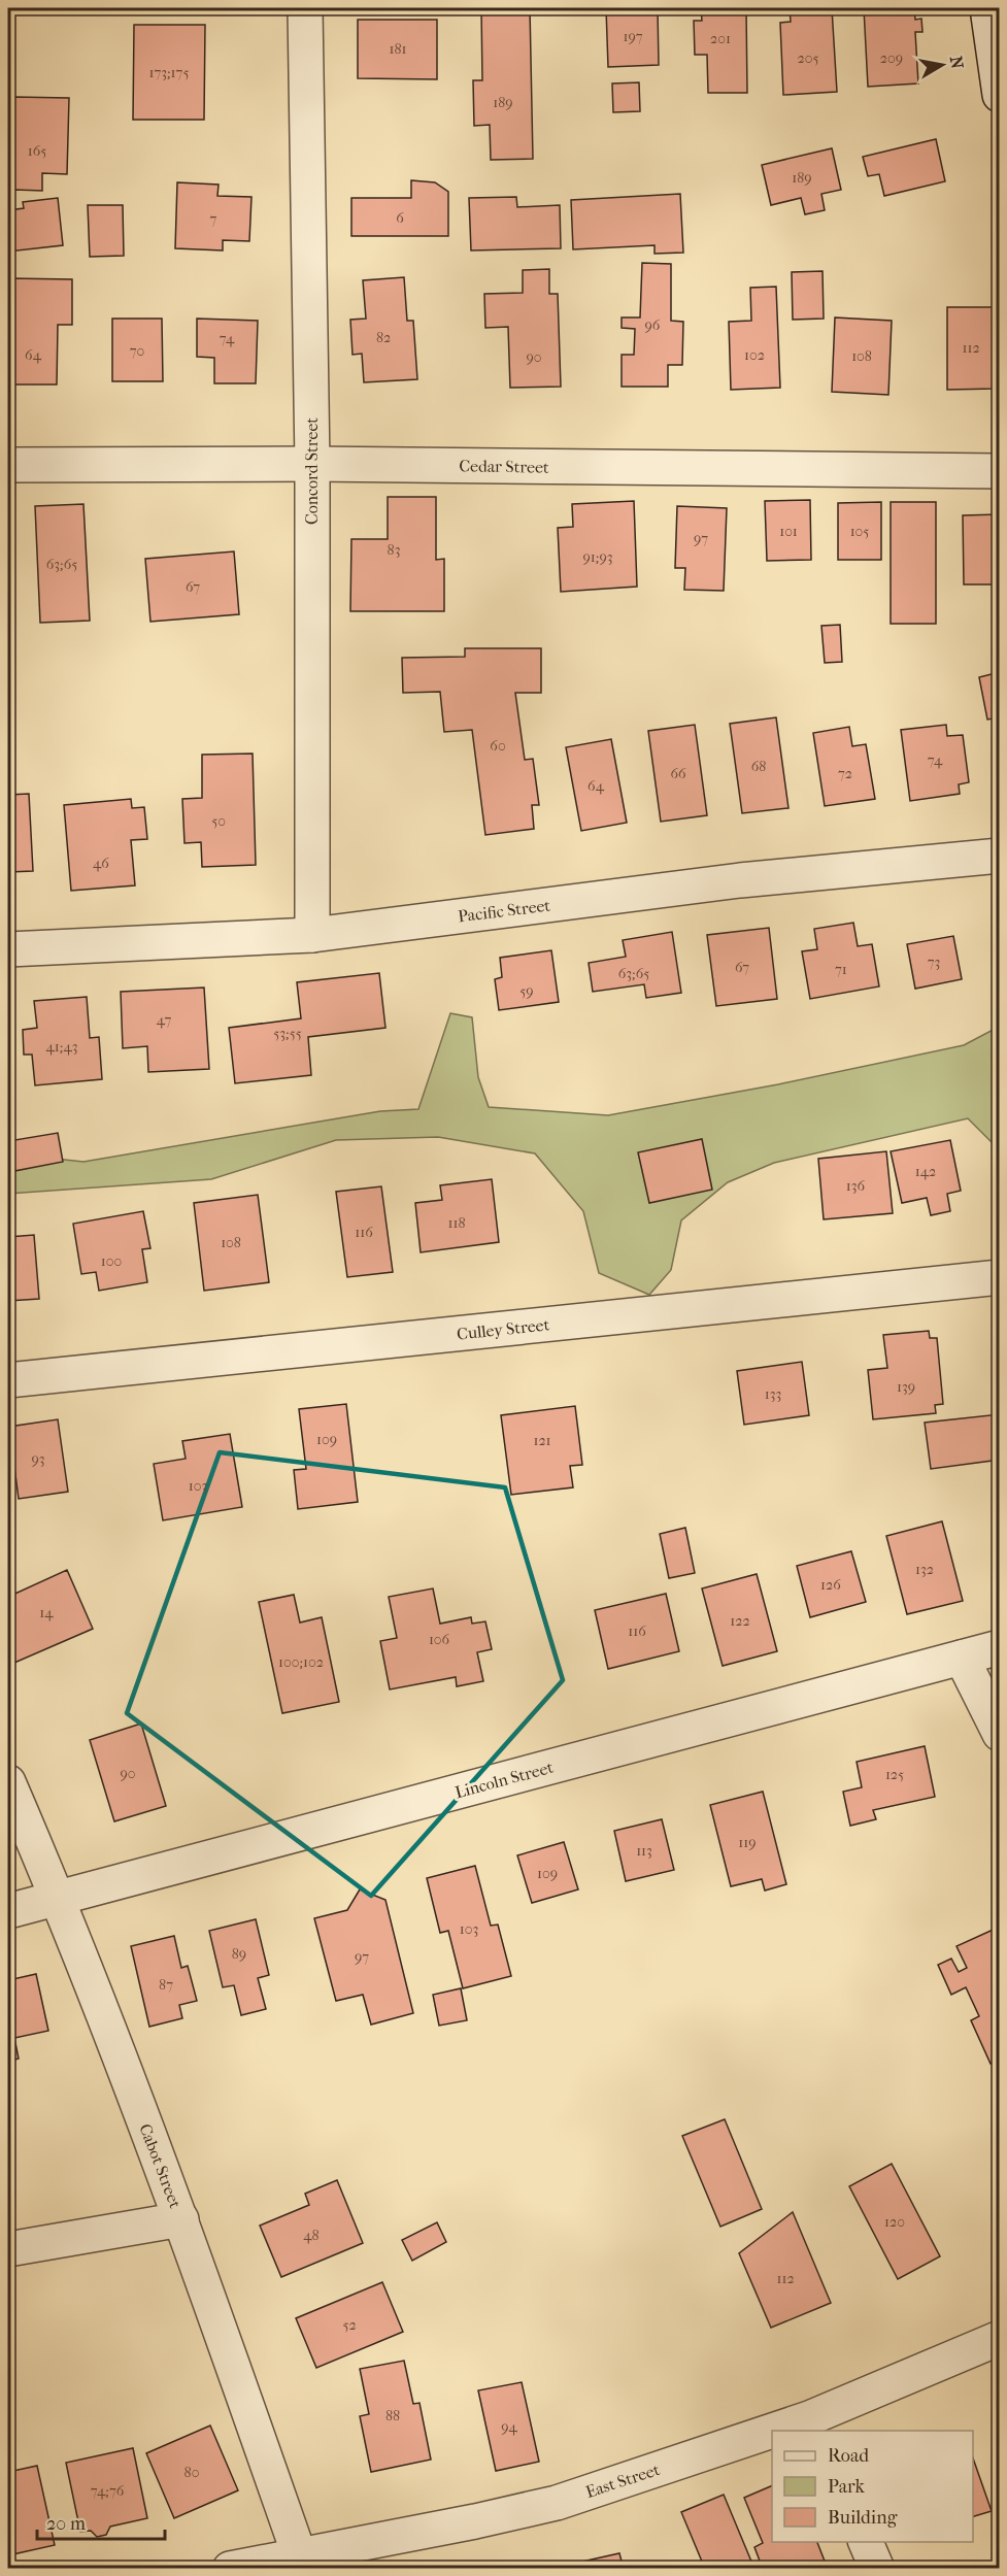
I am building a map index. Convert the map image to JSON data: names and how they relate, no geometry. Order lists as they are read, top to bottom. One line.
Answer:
{"streets":{"street":["Cedar Street","Concord Street","Pacific Street","Culley Street","Lincoln Street","Cabot Street","East Street"]},"crossings":[["Cedar Street","Concord Street"],["Concord Street","Pacific Street"],["Lincoln Street","Cabot Street"],["Cabot Street","East Street"]],"house_numbers":["197","201","181","205","209","173;175","189","165","189","6","7","96","82","74","112","70","64","102","108","90","101","105","97","83","91;93","63;65","67","60","74","68","66","72","64","50","46","73","67","71","63;65","59","47","53;55","41;43","142","136","118","116","108","100","139","133","109","121","93","103","132","126","14","122","116","106","100;102","90","125","119","113","109","103","89","97","87","120","48","112","52","88","94","80","74;76"],"legend":["Road","Park","Building"],"scale_bar":"20 m","north":"right"}
